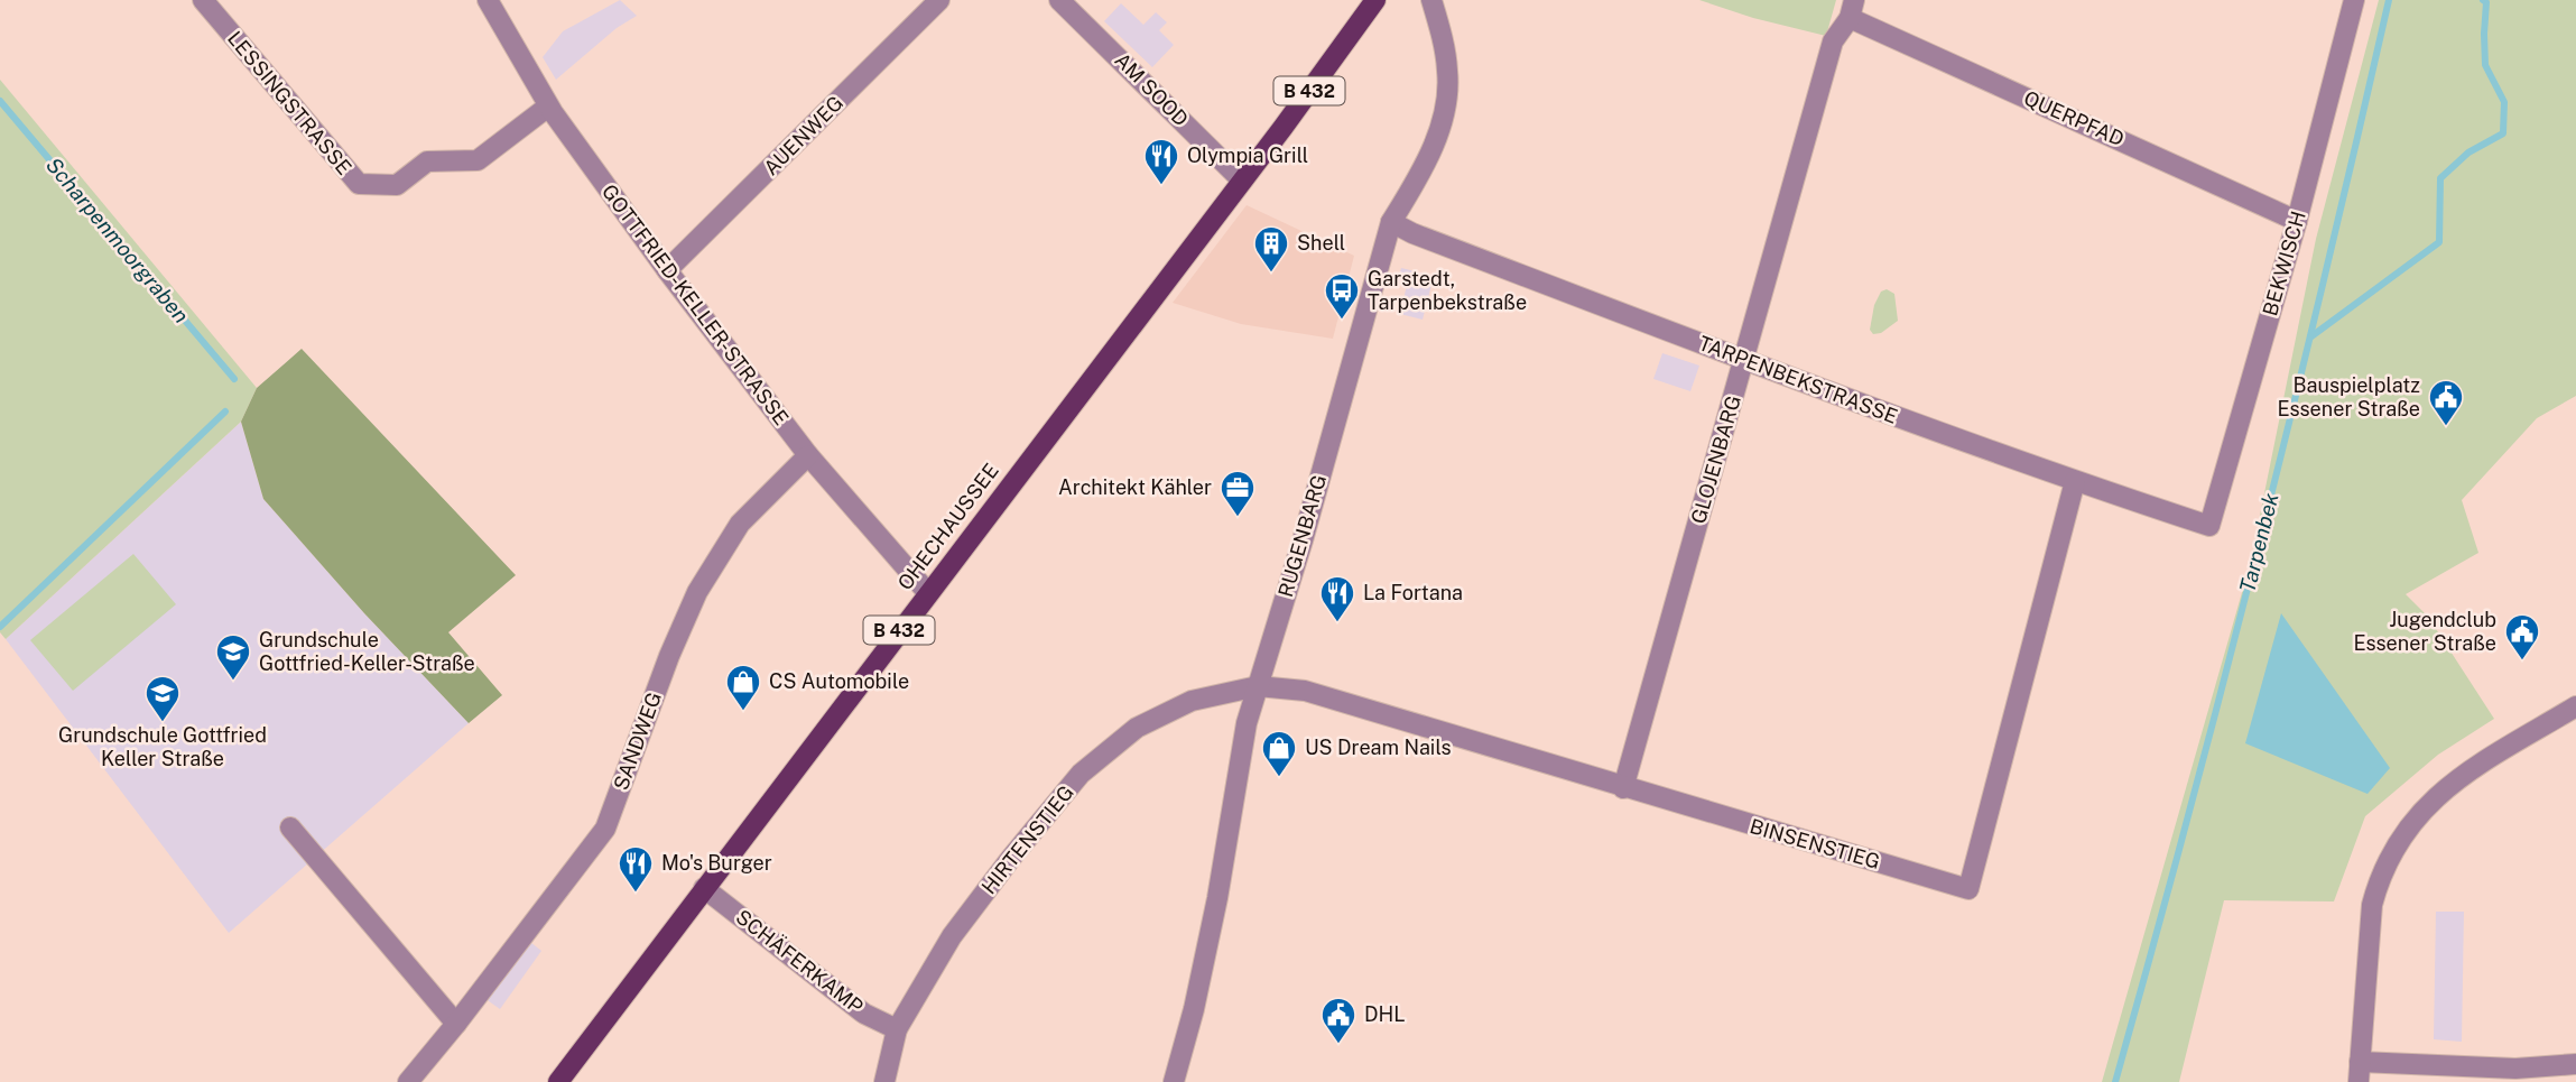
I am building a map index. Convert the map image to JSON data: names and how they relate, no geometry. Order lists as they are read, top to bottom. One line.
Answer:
{"streets":{"main road":["B 432","OHECHAUSSEE"],"street":["AM SOOD","LESSINGSTRASSE","QUERPFAD","AUENWEG","BEKWISCH","GOTTFRIED-KELLER-STRASSE","TARPENBEKSTRASSE","GLOJENBARG","RUGENBARG","SANDWEG","HIRTENSTIEG","BINSENSTIEG","SCHÄFERKAMP"]},"crossings":[["AM SOOD","OHECHAUSSEE"],["LESSINGSTRASSE","GOTTFRIED-KELLER-STRASSE"],["QUERPFAD","BEKWISCH"],["QUERPFAD","GLOJENBARG"],["AUENWEG","GOTTFRIED-KELLER-STRASSE"],["BEKWISCH","TARPENBEKSTRASSE"],["GOTTFRIED-KELLER-STRASSE","OHECHAUSSEE"],["GOTTFRIED-KELLER-STRASSE","SANDWEG"],["TARPENBEKSTRASSE","GLOJENBARG"],["TARPENBEKSTRASSE","RUGENBARG"],["TARPENBEKSTRASSE","BINSENSTIEG"],["GLOJENBARG","BINSENSTIEG"],["OHECHAUSSEE","SCHÄFERKAMP"],["RUGENBARG","HIRTENSTIEG"],["RUGENBARG","BINSENSTIEG"],["HIRTENSTIEG","BINSENSTIEG"],["HIRTENSTIEG","SCHÄFERKAMP"]],"water":["Scharpenmoorgraben","Tarpenbek"],"places":{"restaurant":["Olympia Grill","La Fortana","Mo's Burger"],"building":["Shell"],"bus stop":["Garstedt, Tarpenbekstraße"],"public building":["Bauspielplatz Essener Straße","Jugendclub Essener Straße","DHL"],"office":["Architekt Kähler"],"school or university":["Grundschule Gottfried-Keller-Straße","Grundschule Gottfried Keller Straße"],"shop":["CS Automobile","US Dream Nails"]}}
